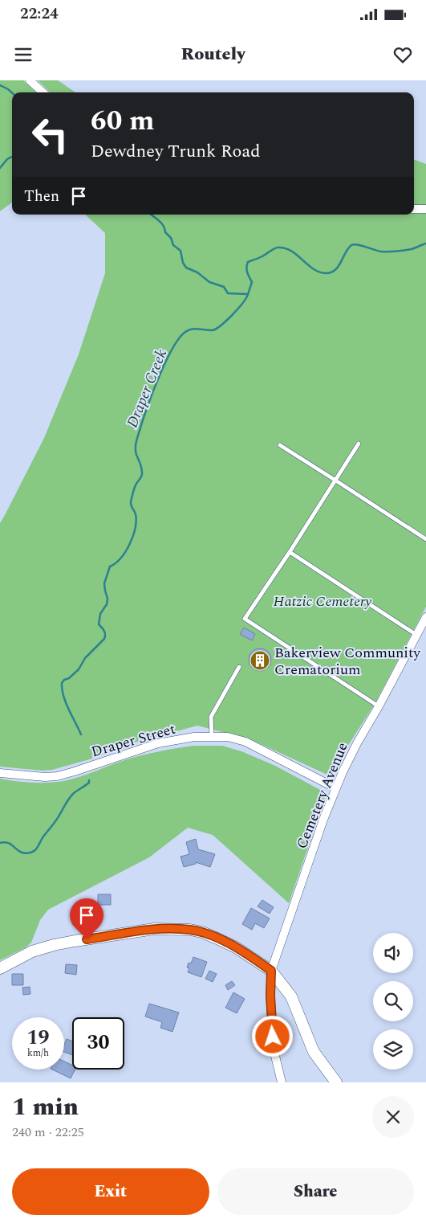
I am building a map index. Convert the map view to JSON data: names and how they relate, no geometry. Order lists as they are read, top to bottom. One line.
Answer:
{"streets":{"street":["Draper Street","Cemetery Avenue"]},"crossings":[["Draper Street","Cemetery Avenue"]],"water":["Draper Creek"],"parks":["Hatzic Cemetery"],"places":{"building":["Bakerview Community Crematorium"]},"page":{"status":"22:24","header":"Routely","turn":["60 m","Dewdney Trunk Road"],"then":"Then","speed":"19 km/h","limit":"30","heading":["1 min","240 m · 22:25"],"buttons":["Exit","Share"]}}
